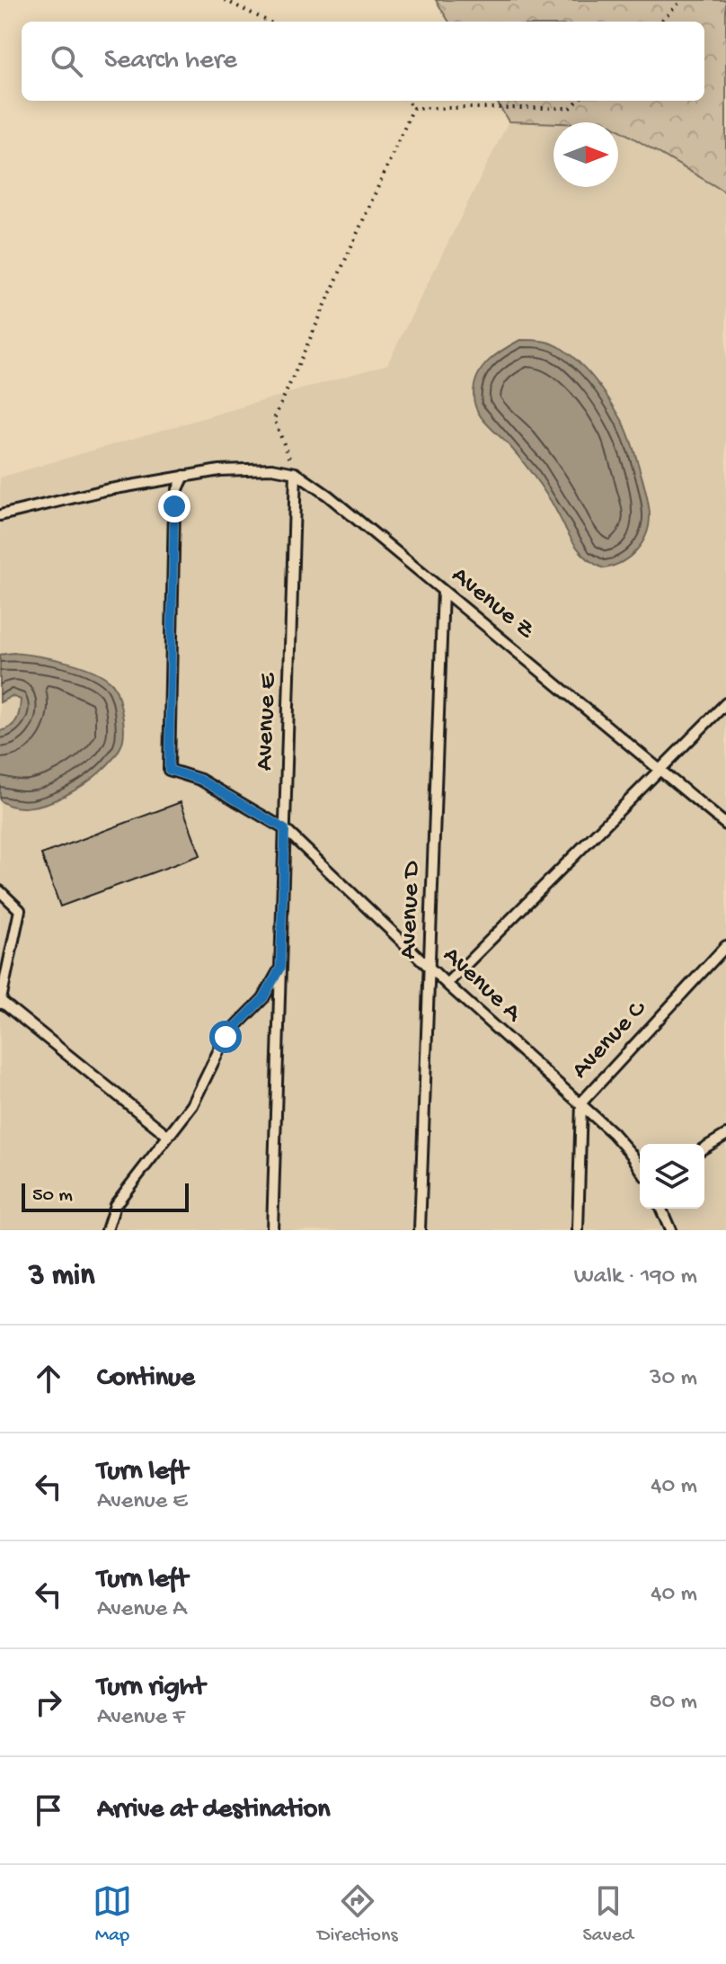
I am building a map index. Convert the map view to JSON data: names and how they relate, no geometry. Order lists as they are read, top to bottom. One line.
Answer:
{"streets":{"lane":["Avenue Z","Avenue E","Avenue D","Avenue A","Avenue C"]},"crossings":[["Avenue Z","Avenue E"],["Avenue Z","Avenue D"],["Avenue E","Avenue A"],["Avenue D","Avenue A"],["Avenue A","Avenue C"]],"scale_bar":"50 m","north":"right","page":{"search":"Search here","scale":"50 m","heading":["3 min","Walk · 190 m"],"list":[["Continue","30 m"],["Turn left","Avenue E","40 m"],["Turn left","Avenue A","40 m"],["Turn right","Avenue F","80 m"],"Arrive at destination"],"nav":["Map","Directions","Saved"]}}
